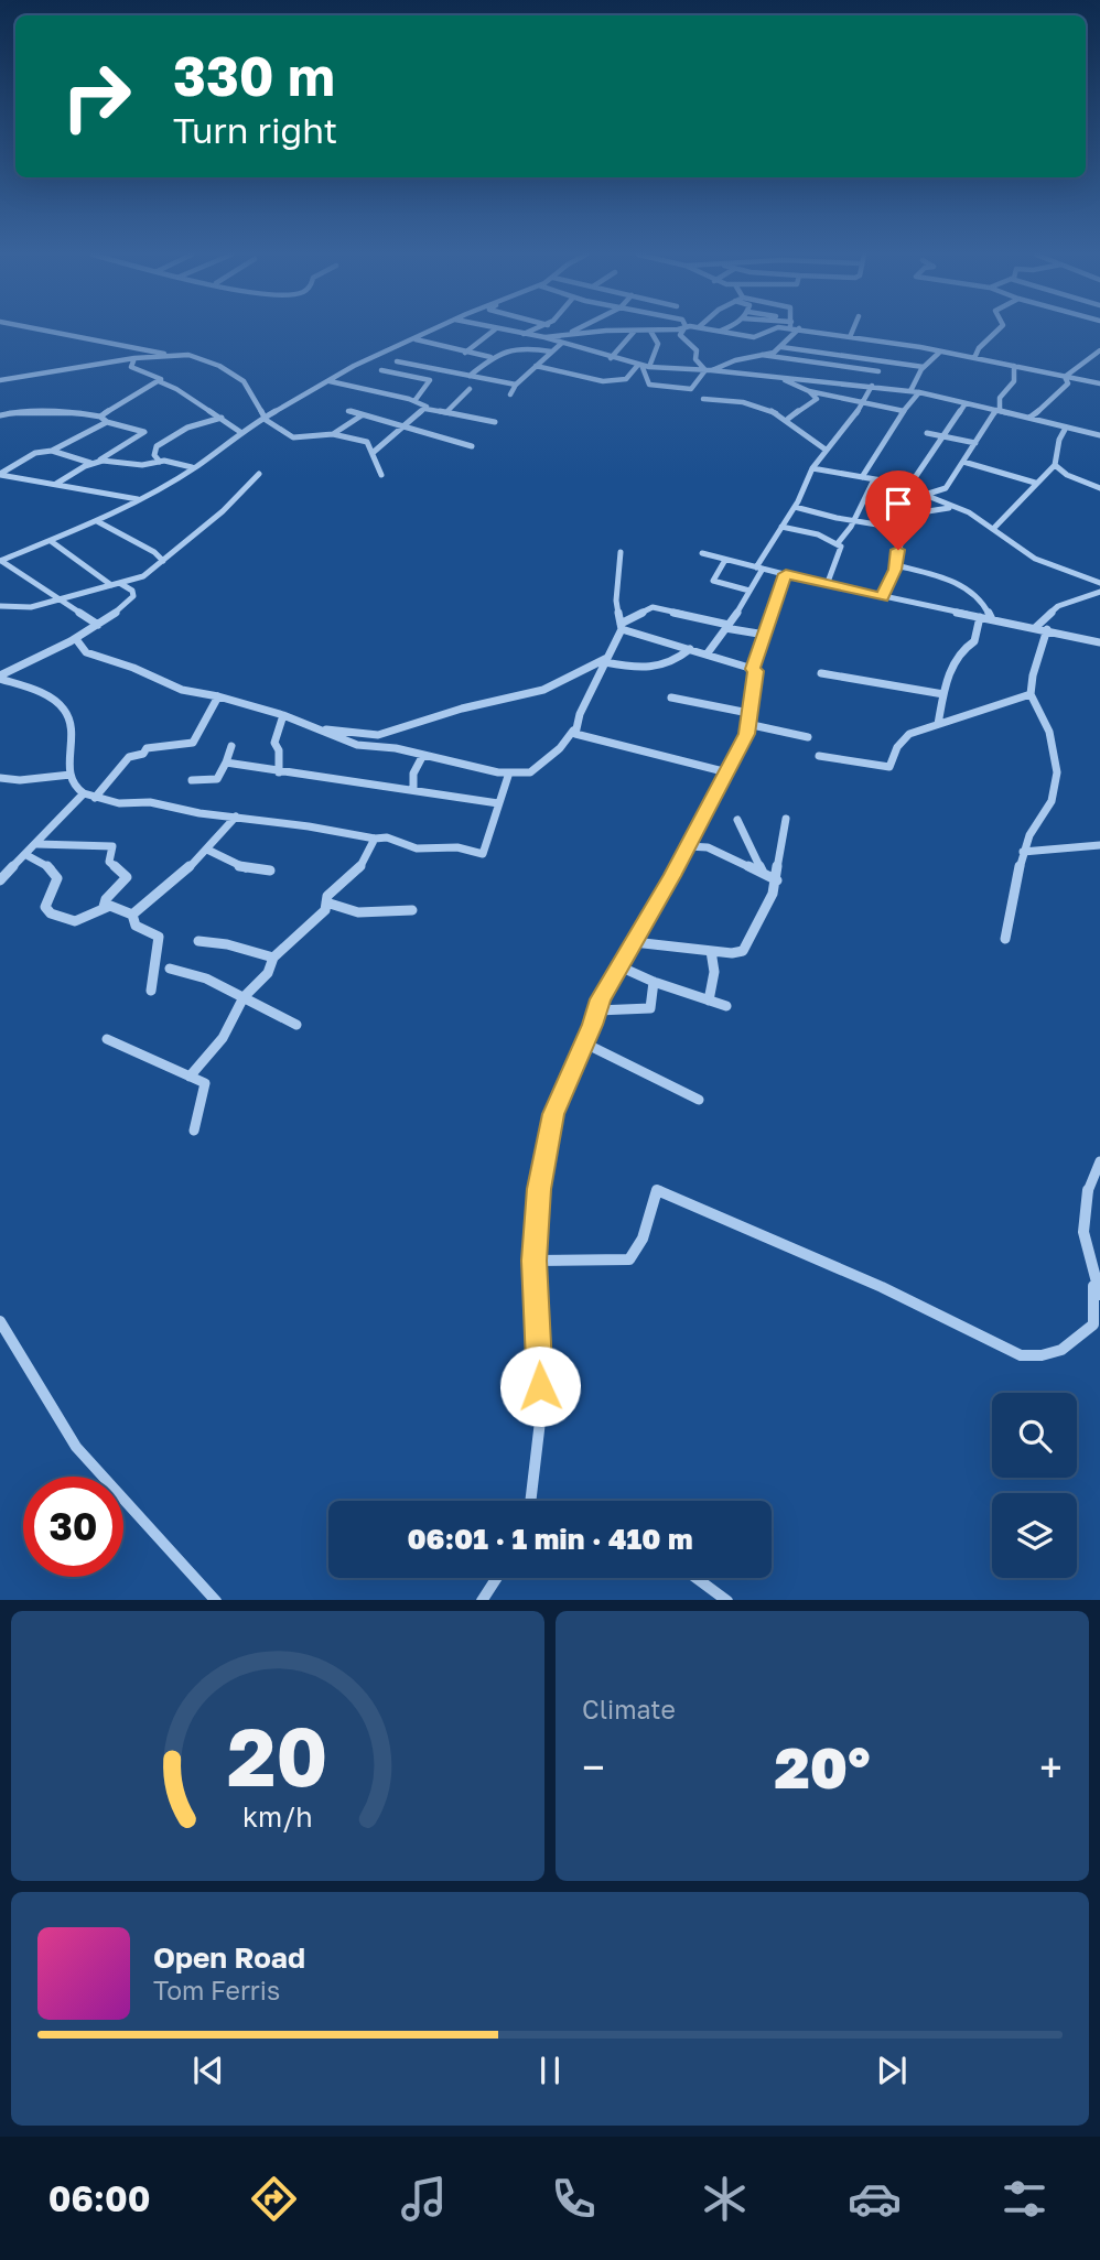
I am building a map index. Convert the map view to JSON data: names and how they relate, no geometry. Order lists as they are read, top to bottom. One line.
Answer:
{"page":{"turn":["330 m","Turn right"],"limit":"30","trip":"06:01 · 1 min · 410 m","tile":"Climate","heat":["−","20°","+"],"song":["Open Road","Tom Ferris"],"tabs":"06:00","gauge":["20","km/h"]}}
